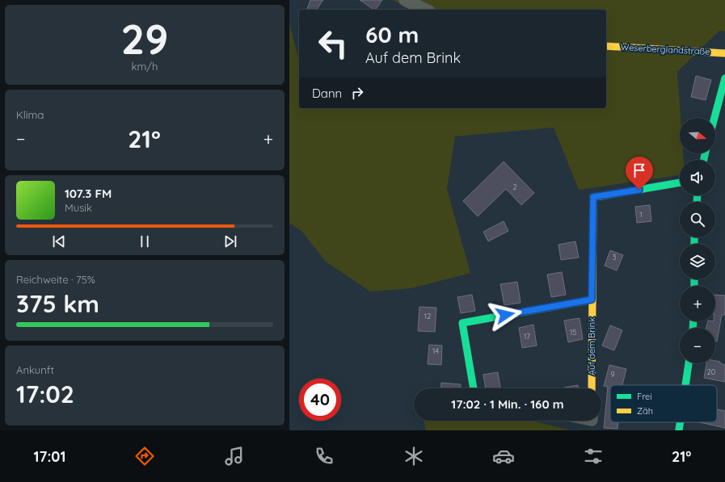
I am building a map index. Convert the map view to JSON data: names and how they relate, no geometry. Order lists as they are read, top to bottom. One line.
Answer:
{"streets":{"street":["Weserberglandstraße","Auf dem Brink"]},"house_numbers":["2","1","3","12","15","17","14","20","9"],"legend":["Frei","Zäh"],"north":"right","page":{"tile":[["29","km/h"],"Klima",["Reichweite · 75%","375 km"],["Ankunft","17:02"]],"turn":["60 m","Auf dem Brink"],"then":"Dann","map_buttons":["+","−"],"heat":["−","21°","+"],"song":["107.3 FM","Musik"],"limit":"40","trip":"17:02 · 1 Min. · 160 m","tabs":["17:01","21°"]}}
